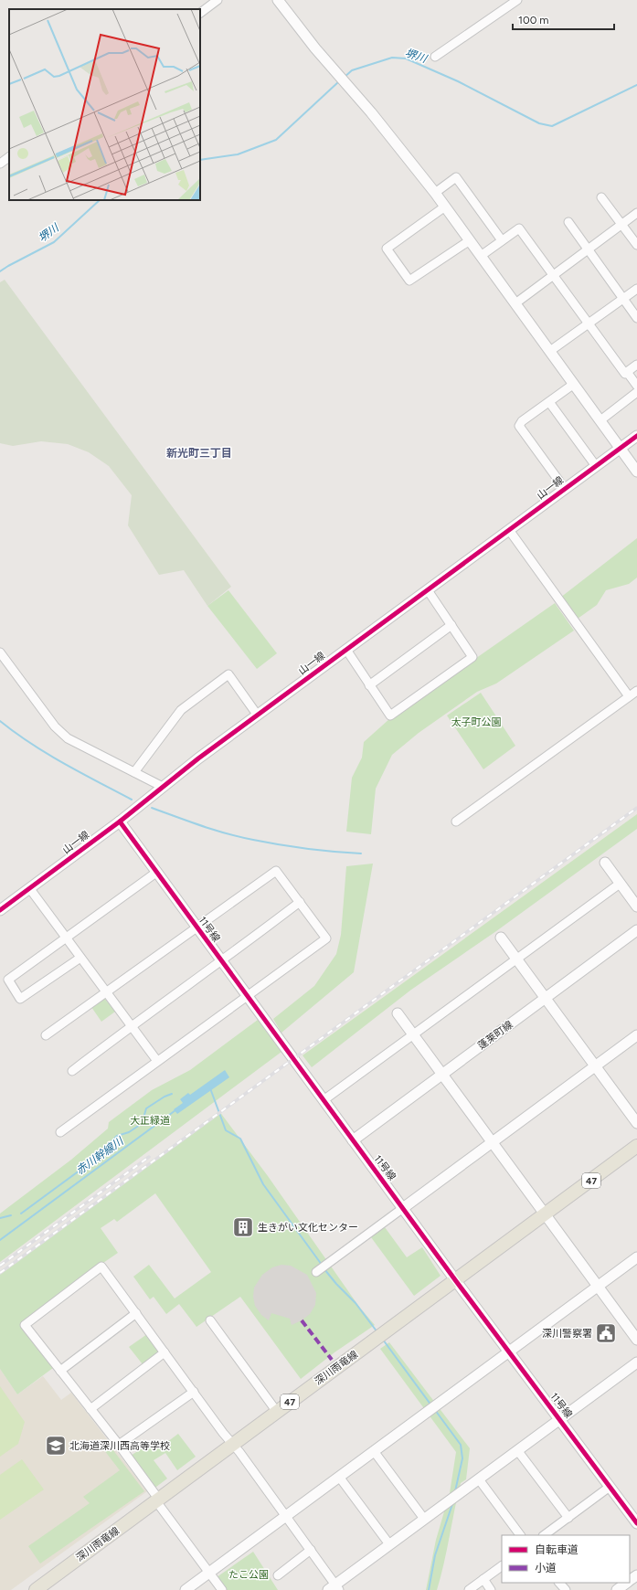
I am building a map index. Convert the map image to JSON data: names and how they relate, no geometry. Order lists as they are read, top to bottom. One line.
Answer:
{"streets":{"main road":["47","深川雨竜線"],"street":["山一線","11号線","蓬莱町線"]},"crossings":[["山一線","11号線"],["11号線","蓬莱町線"],["11号線","深川雨竜線"]],"districts":["新光町三丁目"],"water":["堺川","赤川幹線川"],"parks":["太子町公園","大正緑道","たこ公園"],"places":{"building":["生きがい文化センター"],"public building":["深川警察署"],"school or university":["北海道深川西高等学校"]},"legend":["自転車道","小道"],"scale_bar":"100 m"}
